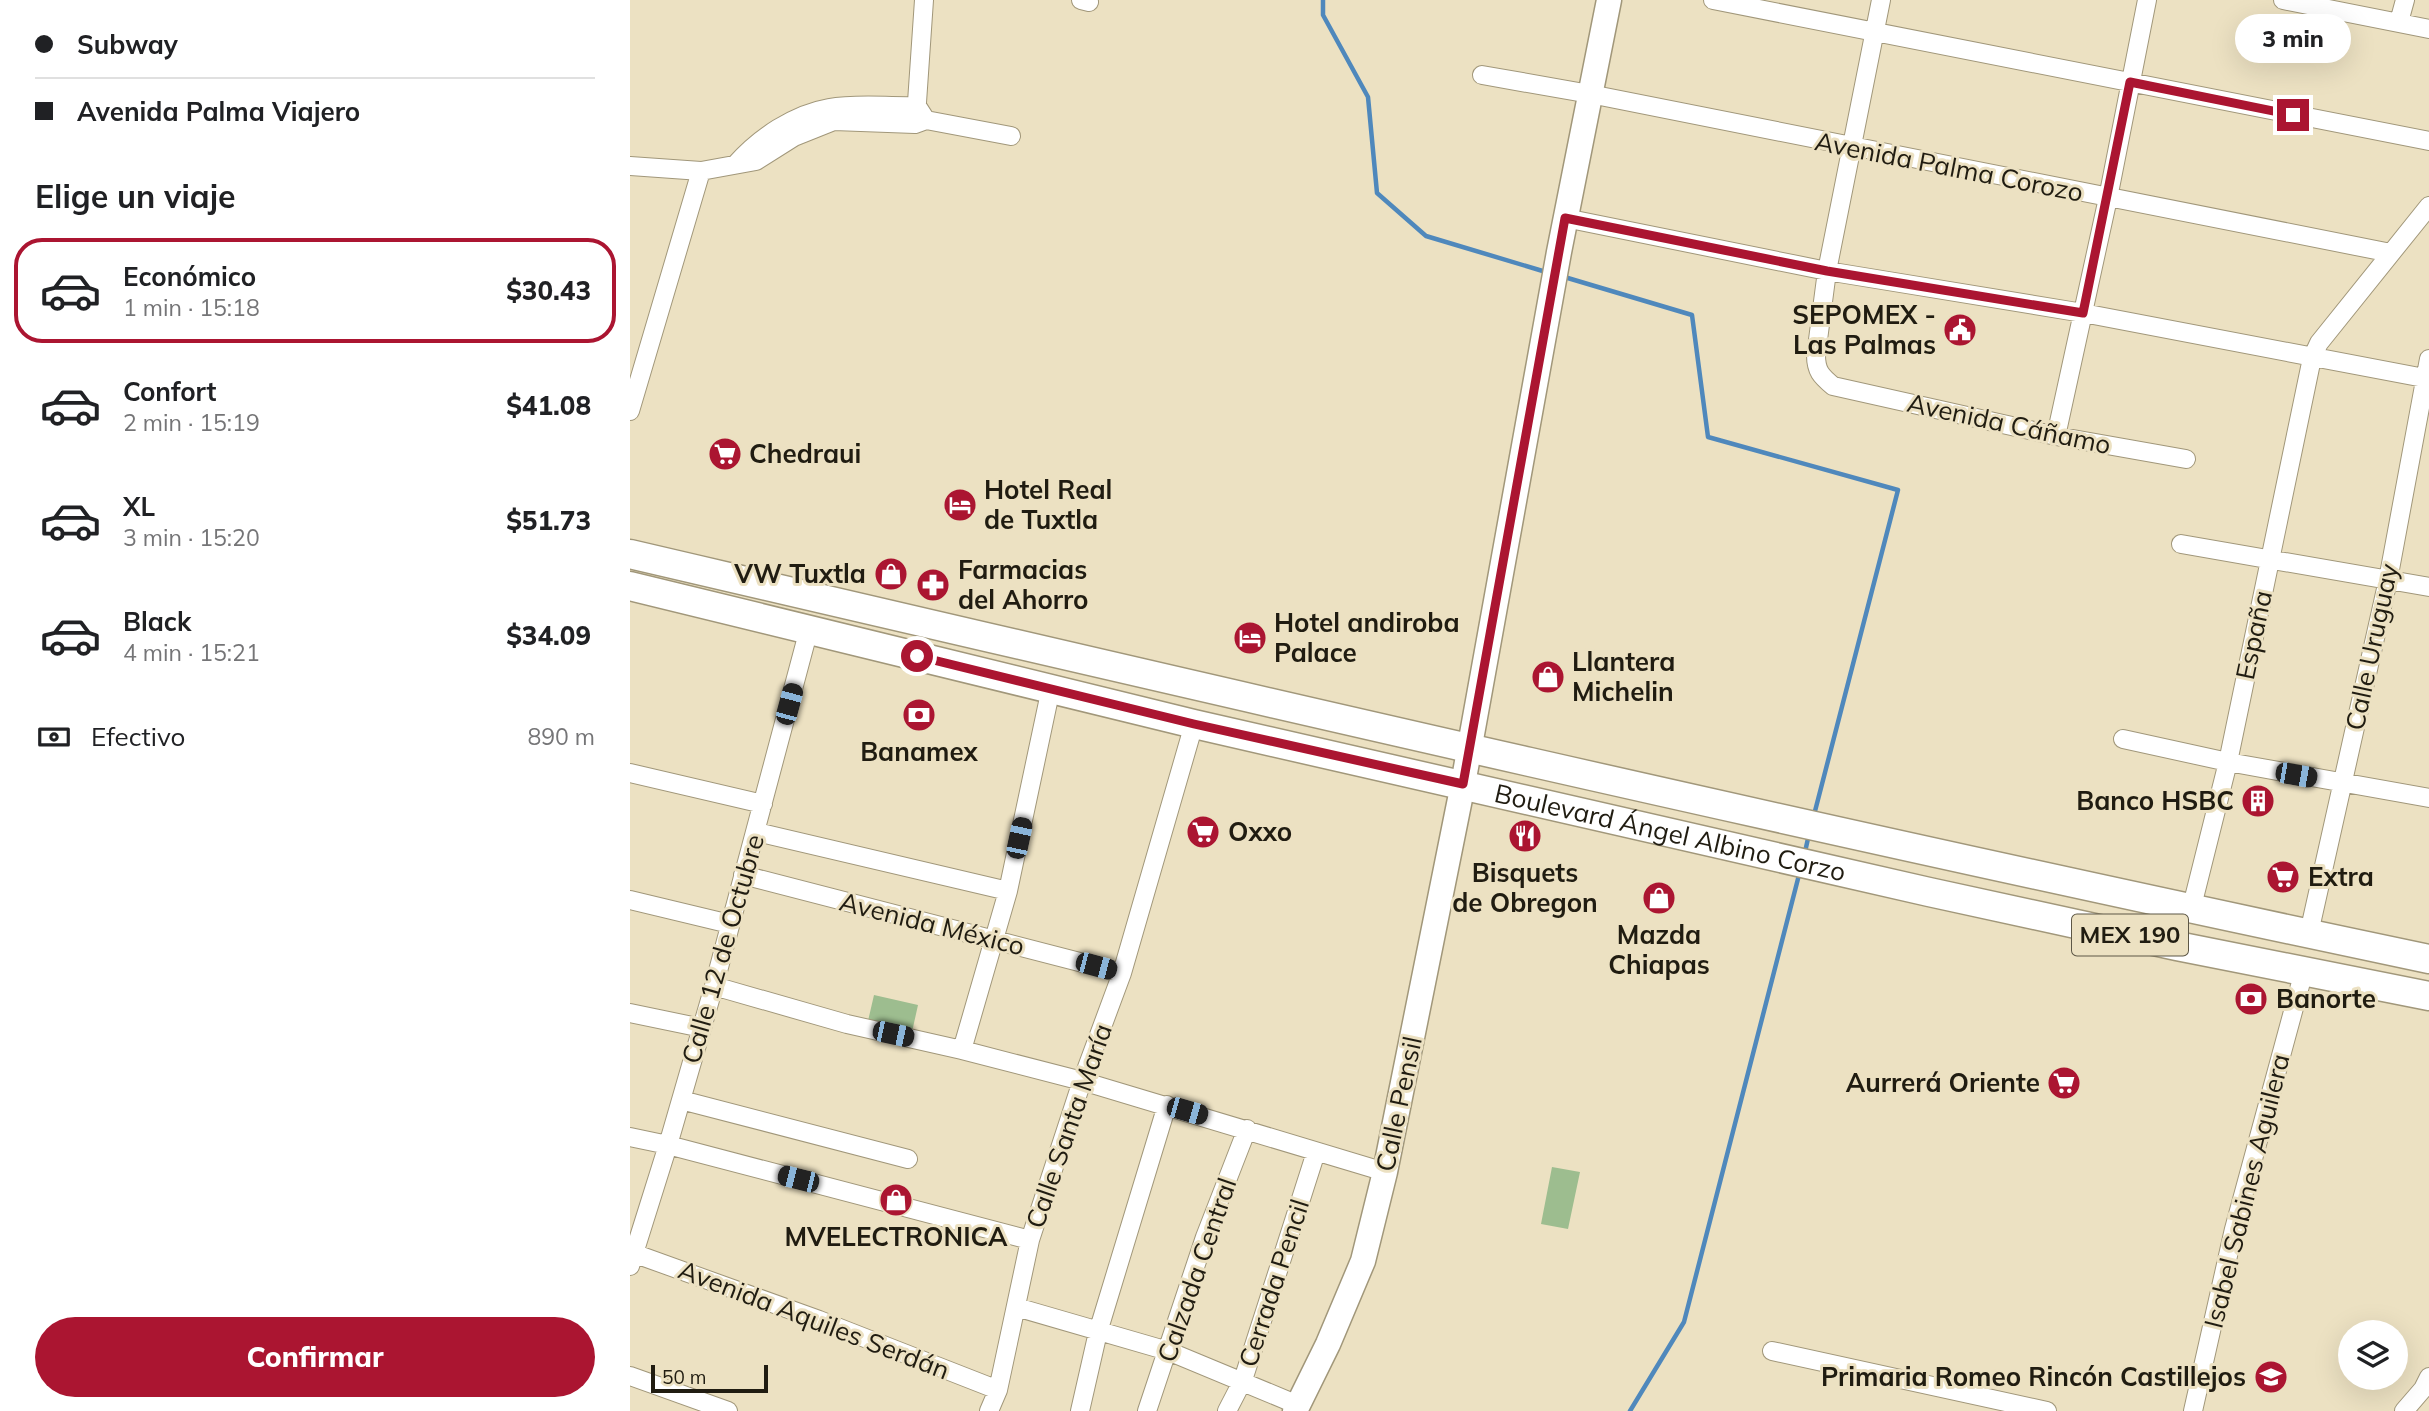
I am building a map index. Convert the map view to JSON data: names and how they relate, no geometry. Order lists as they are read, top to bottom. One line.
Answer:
{"streets":{"main road":["Boulevard Ángel Albino Corzo","MEX 190","Calle Pensil"],"street":["Avenida Palma Corozo","Avenida Cáñamo","España","Calle Uruguay","Avenida México","Calle 12 de Octubre","Calle Santa María","Isabel Sabines Aguilera","Calzada Central","Cerrada Pencil","Avenida Aquiles Serdán"]},"crossings":[["Avenida Palma Corozo","Calle Pensil"],["España","Boulevard Ángel Albino Corzo"],["Calle Uruguay","Boulevard Ángel Albino Corzo"],["Boulevard Ángel Albino Corzo","Calle 12 de Octubre"],["Boulevard Ángel Albino Corzo","Calle Pensil"],["Boulevard Ángel Albino Corzo","Calle Santa María"],["Boulevard Ángel Albino Corzo","Isabel Sabines Aguilera"],["Avenida México","Calle 12 de Octubre"],["Avenida México","Calle Santa María"],["Calle 12 de Octubre","Avenida Aquiles Serdán"],["Calle Santa María","Avenida Aquiles Serdán"]],"places":{"public building":["SEPOMEX - Las Palmas"],"supermarket":["Chedraui","Oxxo","Extra","Aurrerá Oriente"],"hotel":["Hotel Real de Tuxtla","Hotel andiroba Palace"],"shop":["VW Tuxtla","Llantera Michelin","Mazda Chiapas","MVELECTRONICA"],"pharmacy":["Farmacias del Ahorro"],"bank":["Banamex","Banorte"],"building":["Banco HSBC"],"restaurant":["Bisquets de Obregon"],"school or university":["Primaria Romeo Rincón Castillejos"]},"scale_bar":"50 m","page":{"banner":["Subway","Avenida Palma Viajero"],"bubble":"3 min","heading":"Elige un viaje","list":[{"name":"Económico","note":"1 min · 15:18","value":"$30.43"},{"name":"Confort","note":"2 min · 15:19","value":"$41.08"},{"name":"XL","note":"3 min · 15:20","value":"$51.73"},{"name":"Black","note":"4 min · 15:21","value":"$34.09"}],"pay":["Efectivo","890 m"],"buttons":"Confirmar","scale":"50 m"}}
